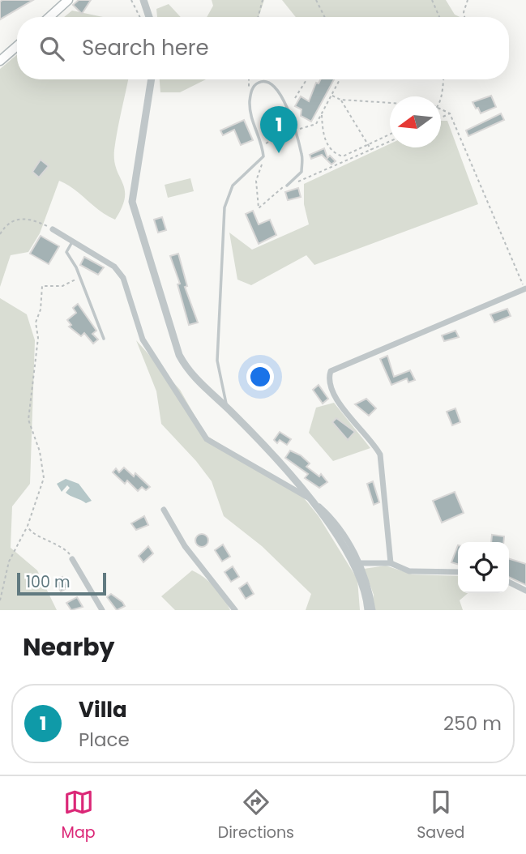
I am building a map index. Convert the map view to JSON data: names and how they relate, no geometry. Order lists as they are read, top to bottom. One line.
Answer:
{"scale_bar":"100 m","north":"left","page":{"search":"Search here","pins":"1","scale":"100 m","heading":"Nearby","list":[{"mark":"1","name":"Villa","note":"Place","value":"250 m"}],"nav":["Map","Directions","Saved"]}}
